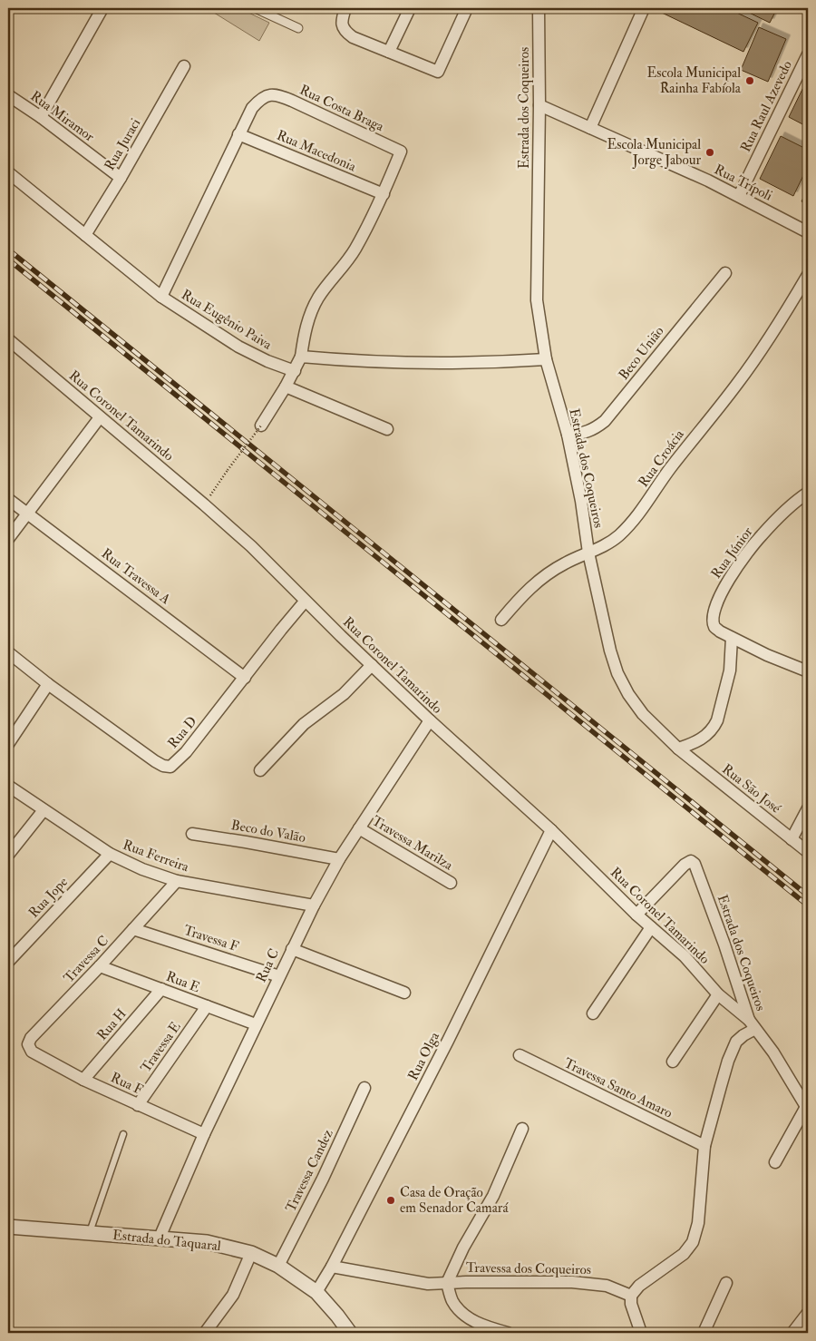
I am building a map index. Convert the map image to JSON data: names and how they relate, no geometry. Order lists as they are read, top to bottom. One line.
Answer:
{"streets":{"street":["Rua Raul Azevedo","Rua Costa Braga","Estrada dos Coqueiros","Rua Miramor","Rua Juraci","Rua Macedonia","Rua Trípoli","Rua Eugênio Paiva","Beco União","Rua Coronel Tamarindo","Rua Croácia","Rua Júnior","Rua Travessa A","Rua D","Rua São José","Beco do Valão","Travessa Marilza","Rua Ferreira","Rua Jope","Travessa F","Travessa C","Rua C","Rua E","Rua H","Travessa E","Rua Olga","Rua F","Travessa Santo Amaro","Travessa Candez","Estrada do Taquaral","Travessa dos Coqueiros"]},"crossings":[["Rua Raul Azevedo","Rua Trípoli"],["Rua Costa Braga","Rua Macedonia"],["Rua Costa Braga","Rua Eugênio Paiva"],["Estrada dos Coqueiros","Rua Trípoli"],["Estrada dos Coqueiros","Beco União"],["Estrada dos Coqueiros","Rua Coronel Tamarindo"],["Estrada dos Coqueiros","Rua Croácia"],["Estrada dos Coqueiros","Rua São José"],["Rua Miramor","Rua Juraci"],["Rua Juraci","Rua Eugênio Paiva"],["Rua Coronel Tamarindo","Rua D"],["Rua Coronel Tamarindo","Rua C"],["Rua Coronel Tamarindo","Rua Olga"],["Rua Travessa A","Rua D"],["Beco do Valão","Rua C"],["Travessa Marilza","Rua C"],["Rua Ferreira","Rua Jope"],["Rua Ferreira","Travessa C"],["Rua Ferreira","Rua C"],["Travessa F","Travessa C"],["Travessa F","Rua C"],["Travessa C","Rua E"],["Travessa C","Rua F"],["Rua C","Rua E"],["Rua C","Rua F"],["Rua C","Estrada do Taquaral"],["Rua E","Rua H"],["Rua E","Travessa E"],["Rua H","Rua F"],["Travessa E","Rua F"],["Rua Olga","Estrada do Taquaral"],["Rua Olga","Travessa dos Coqueiros"],["Travessa Candez","Estrada do Taquaral"]],"places":["Escola Municipal Rainha Fabíola","Escola Municipal Jorge Jabour","Casa de Oração em Senador Camará"]}
